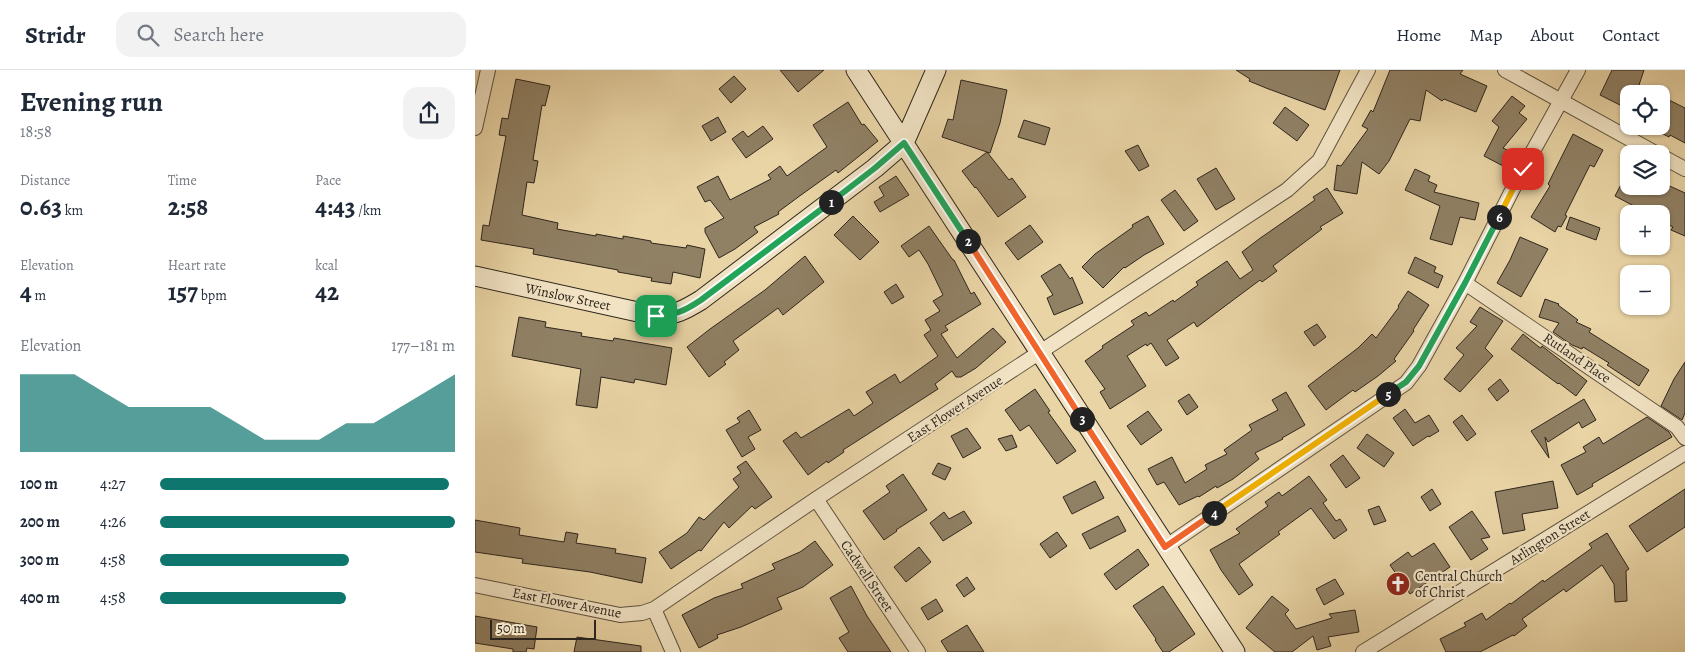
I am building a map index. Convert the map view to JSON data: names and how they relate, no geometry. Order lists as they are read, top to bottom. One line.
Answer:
{"streets":{"street":["Winslow Street","Rutland Place","East Flower Avenue","Arlington Street","Cadwell Street"]},"crossings":[["East Flower Avenue","Cadwell Street"]],"places":{"church":["Central Church of Christ"]},"scale_bar":"50 m","page":{"header":"Stridr","search":"Search here","nav":["Home","Map","About","Contact"],"heading":["Evening run","18:58"],"map_buttons":["+","−"],"stats":[["Distance","0.63 km"],["Time","2:58"],["Pace","4:43 /km"],["Elevation","4 m"],["Heart rate","157 bpm"],["kcal","42"]],"pins":["1","6","2","5","3","4"],"chart":["Elevation","177–181 m"],"list":[{"name":"100 m","note":"4:27"},{"name":"200 m","note":"4:26"},{"name":"300 m","note":"4:58"},{"name":"400 m","note":"4:58"}],"scale":"50 m"}}
